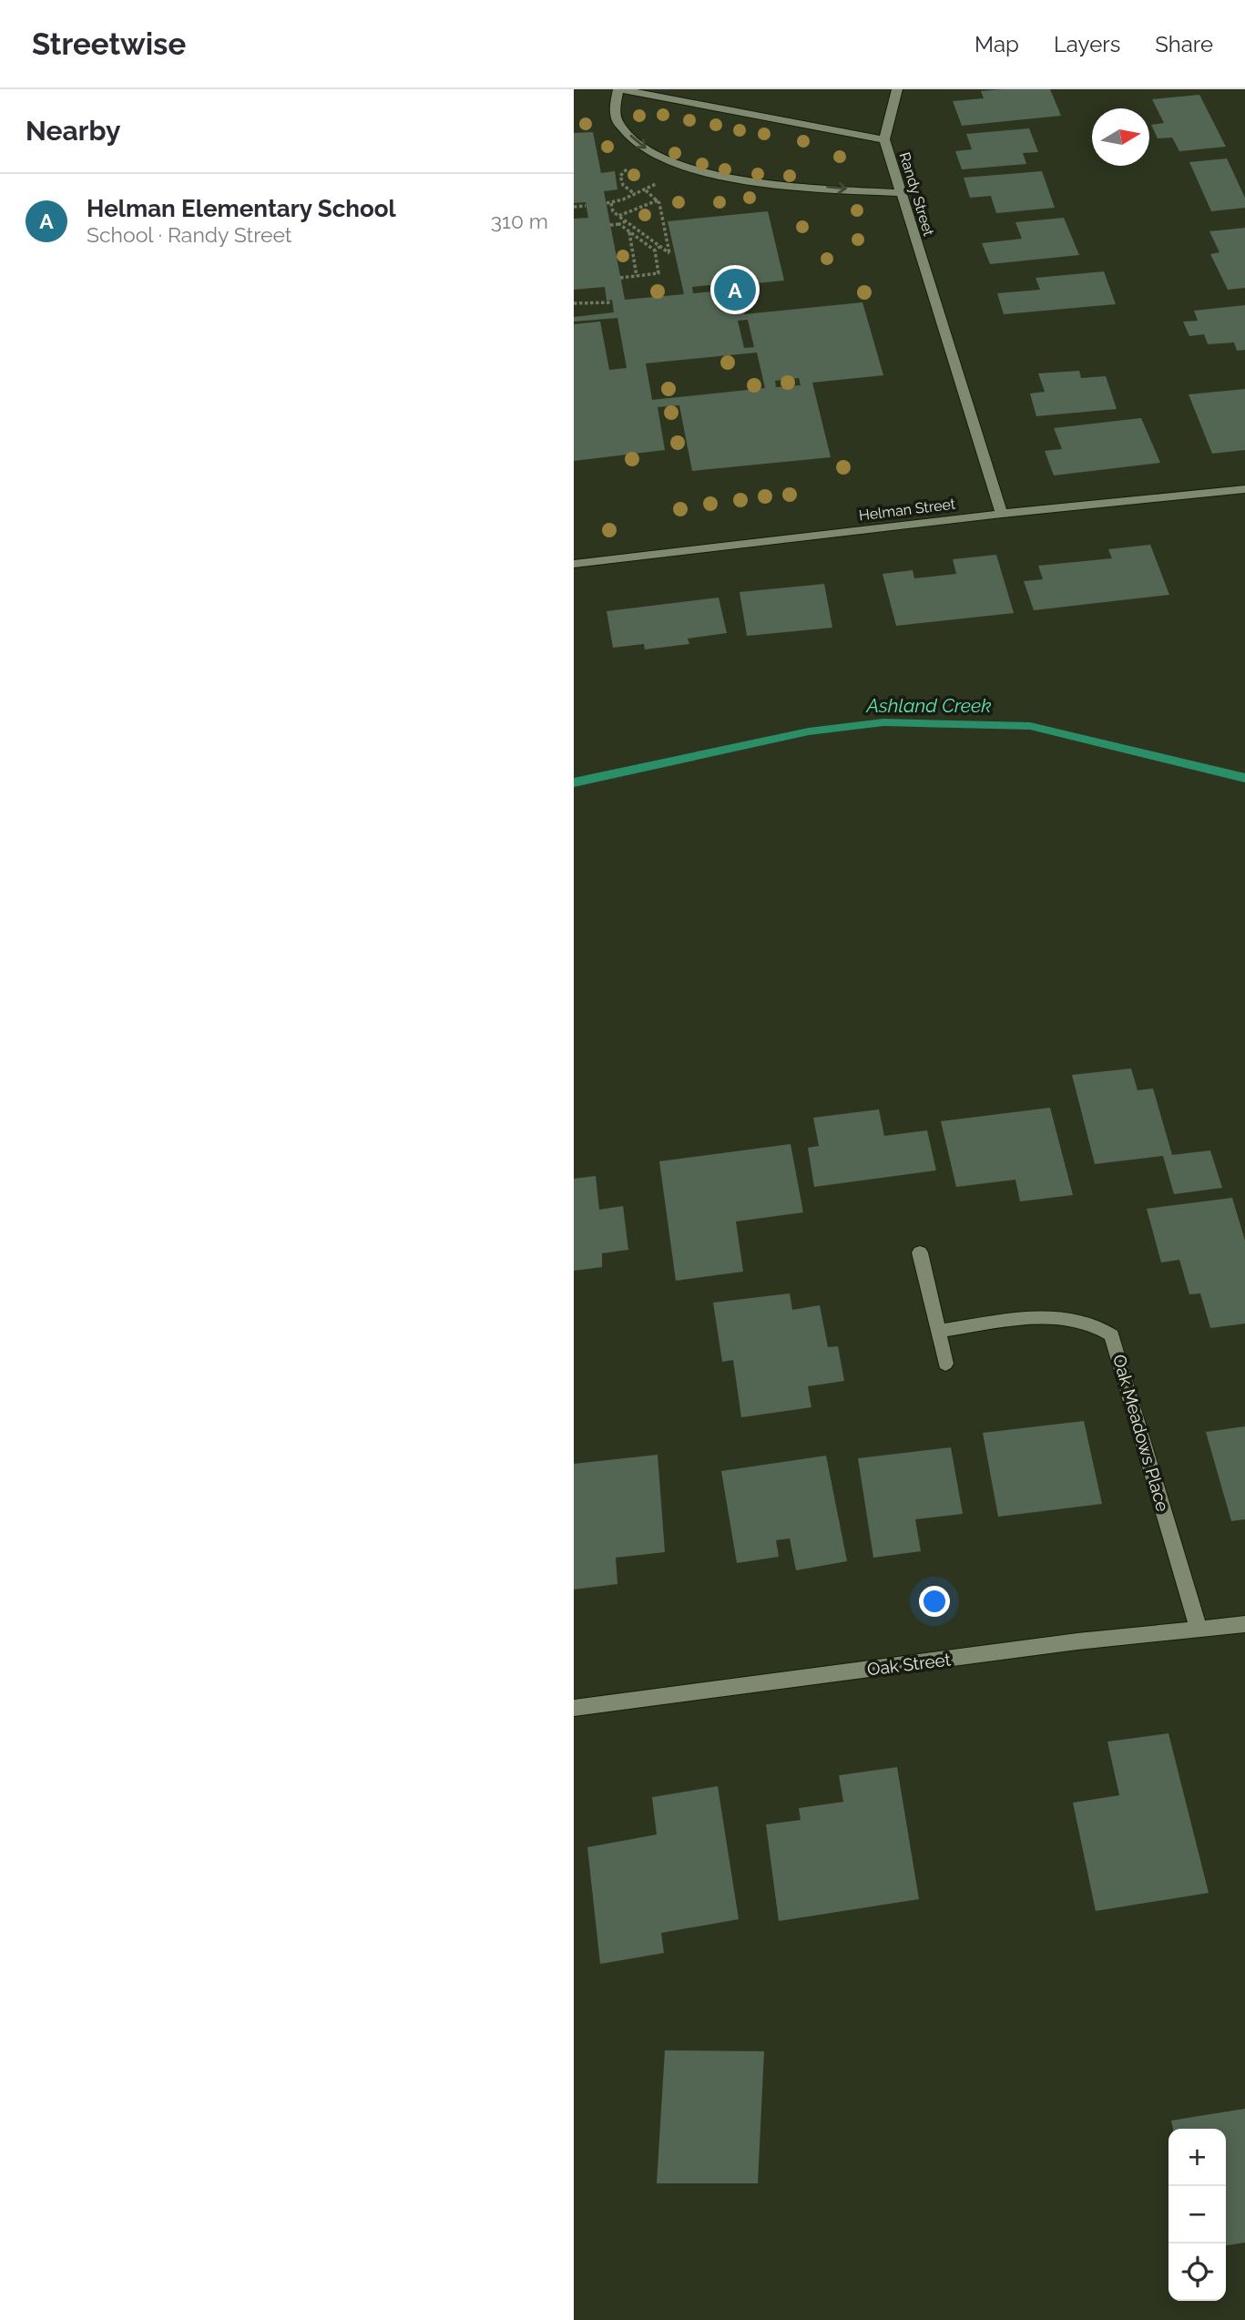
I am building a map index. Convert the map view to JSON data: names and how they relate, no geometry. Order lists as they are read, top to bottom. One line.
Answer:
{"streets":{"street":["Randy Street","Helman Street","Oak Meadows Place","Oak Street"]},"crossings":[["Randy Street","Helman Street"],["Oak Meadows Place","Oak Street"]],"water":["Ashland Creek"],"north":"right","page":{"header":"Streetwise","nav":["Map","Layers","Share"],"heading":"Nearby","list":[{"mark":"A","name":"Helman Elementary School","note":"School · Randy Street","value":"310 m"}],"pins":"A","map_buttons":["+","−"]}}
